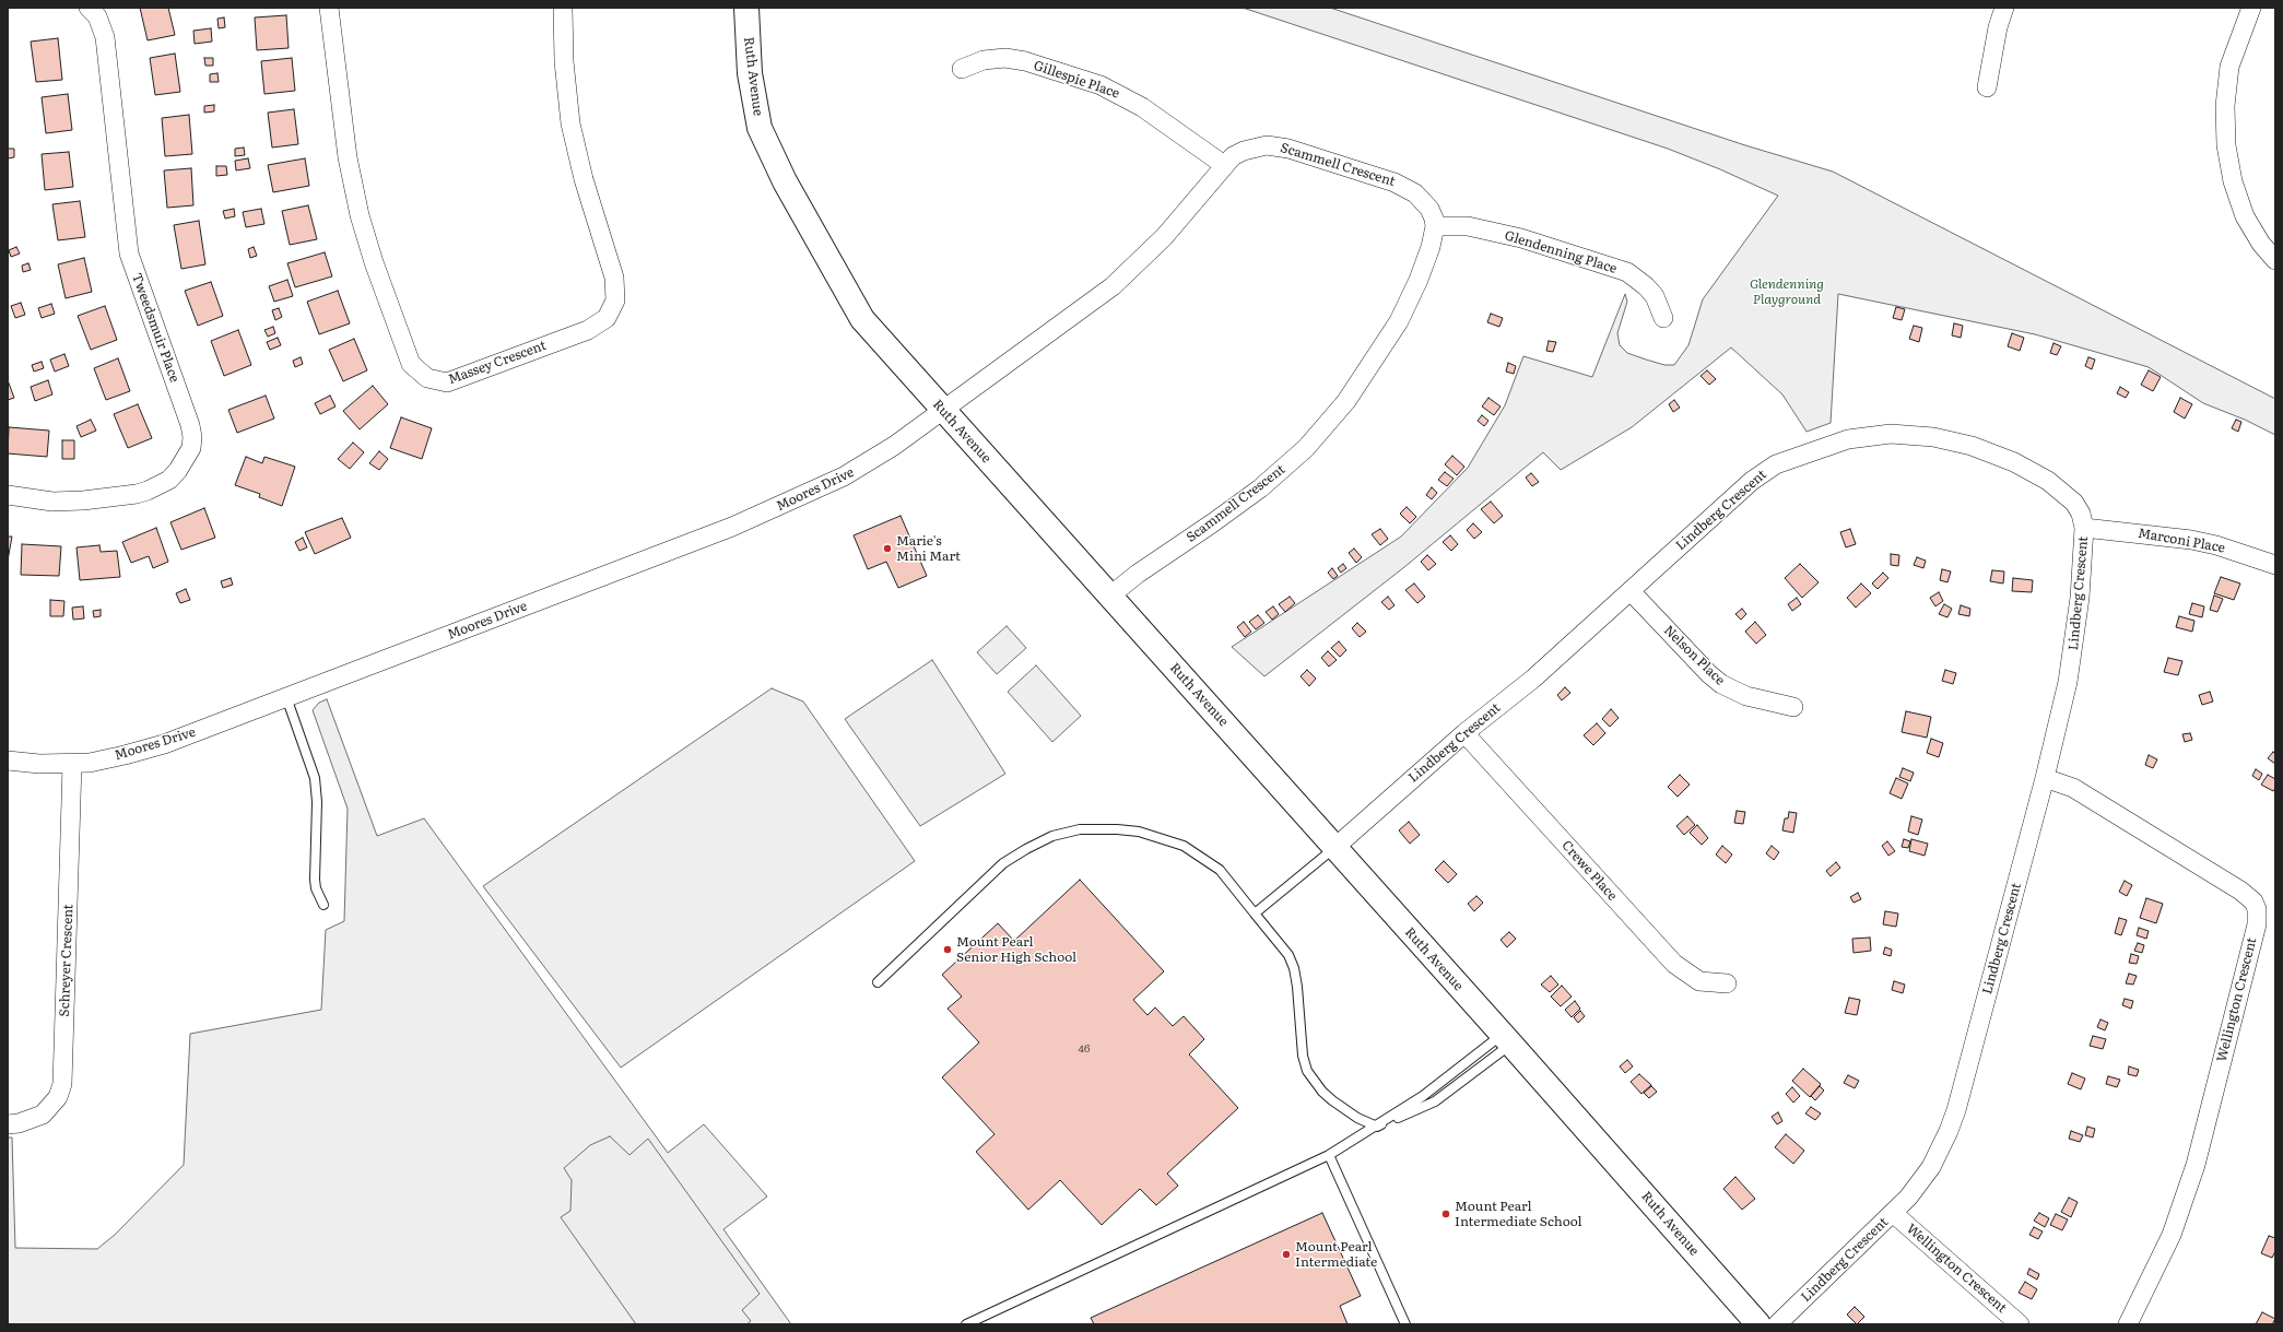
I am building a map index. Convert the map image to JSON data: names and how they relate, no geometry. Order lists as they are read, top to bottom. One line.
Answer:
{"streets":{"main road":["Ruth Avenue"],"street":["Gillespie Place","Scammell Crescent","Glendenning Place","Tweedsmuir Place","Massey Crescent","Moores Drive","Lindberg Crescent","Marconi Place","Nelson Place","Crewe Place","Schreyer Crescent","Wellington Crescent"]},"crossings":[["Ruth Avenue","Scammell Crescent"],["Ruth Avenue","Moores Drive"],["Ruth Avenue","Lindberg Crescent"],["Gillespie Place","Scammell Crescent"],["Scammell Crescent","Glendenning Place"],["Scammell Crescent","Moores Drive"],["Moores Drive","Schreyer Crescent"],["Lindberg Crescent","Marconi Place"],["Lindberg Crescent","Nelson Place"],["Lindberg Crescent","Crewe Place"],["Lindberg Crescent","Wellington Crescent"]],"parks":["Glendenning Playground"],"places":["Marie's Mini Mart","Mount Pearl Senior High School","Mount Pearl Intermediate School","Mount Pearl Intermediate"],"house_numbers":["46"]}
